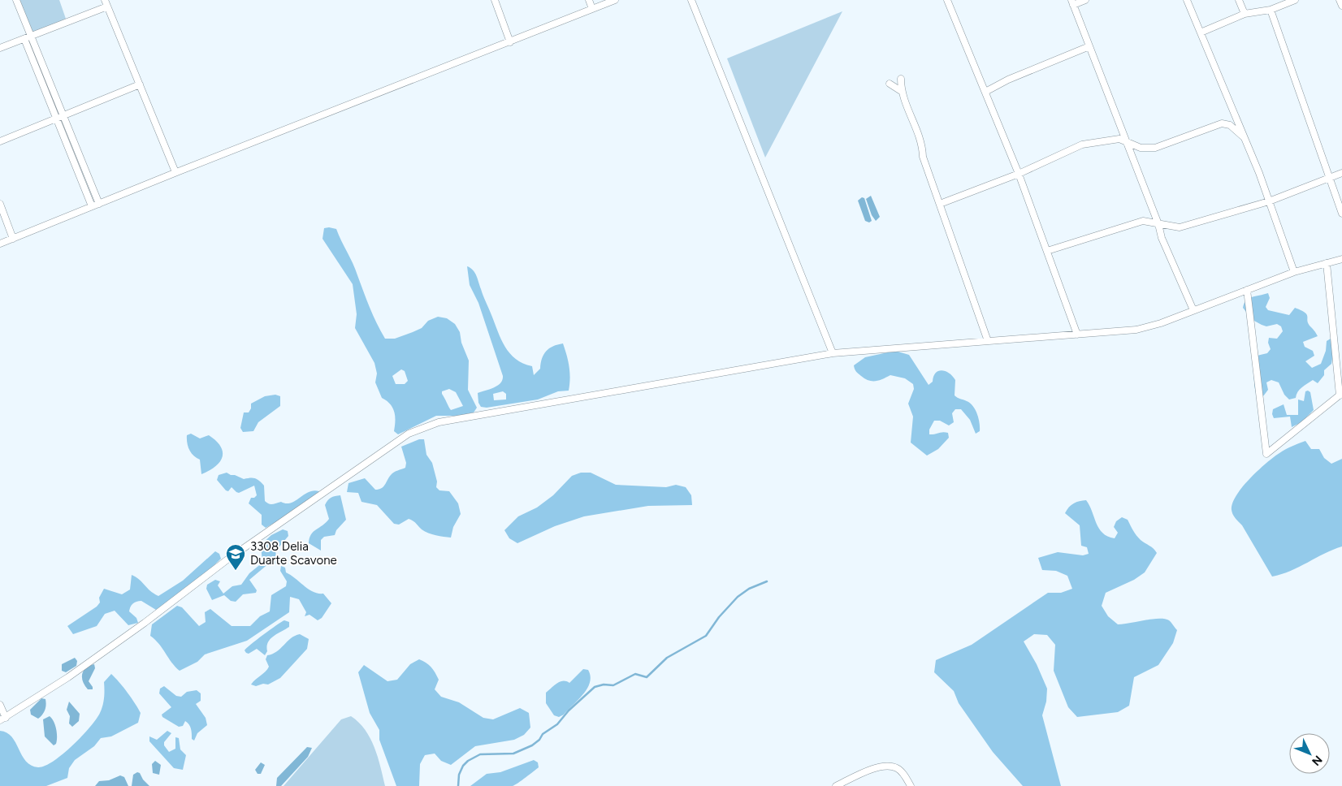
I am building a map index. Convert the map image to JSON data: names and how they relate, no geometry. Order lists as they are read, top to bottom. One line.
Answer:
{"places":{"school or university":["3308 Delia Duarte Scavone"]},"north":"bottom right"}
